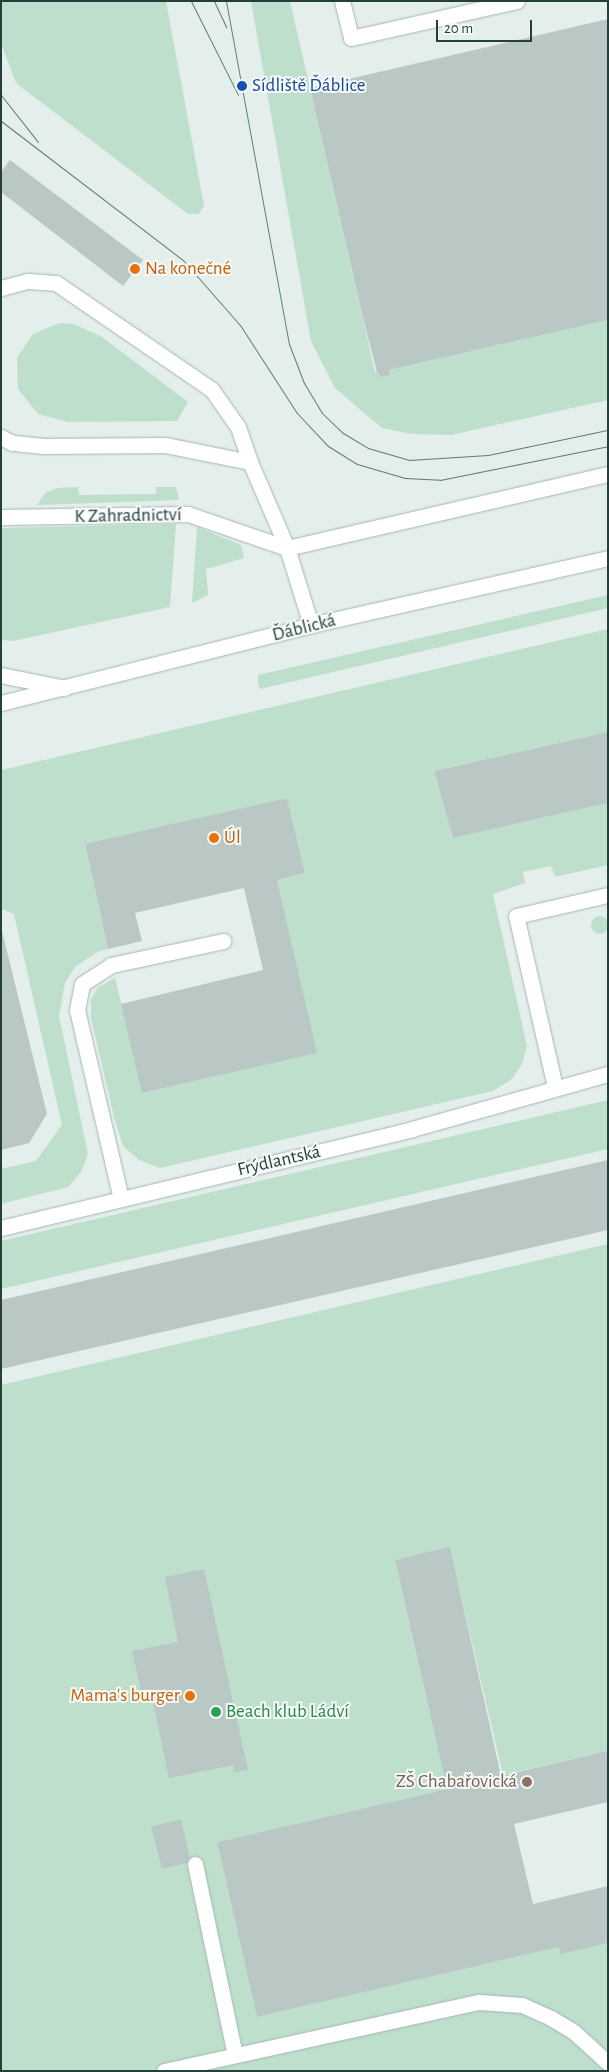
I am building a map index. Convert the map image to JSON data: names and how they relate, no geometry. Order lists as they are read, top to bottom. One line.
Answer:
{"streets":{"street":["K Zahradnictví","Ďáblická","Frýdlantská"]},"places":["Sídliště Ďáblice","Na konečné","Úl","Mama's burger","Beach klub Ládví","ZŠ Chabařovická"],"scale_bar":"20 m"}
